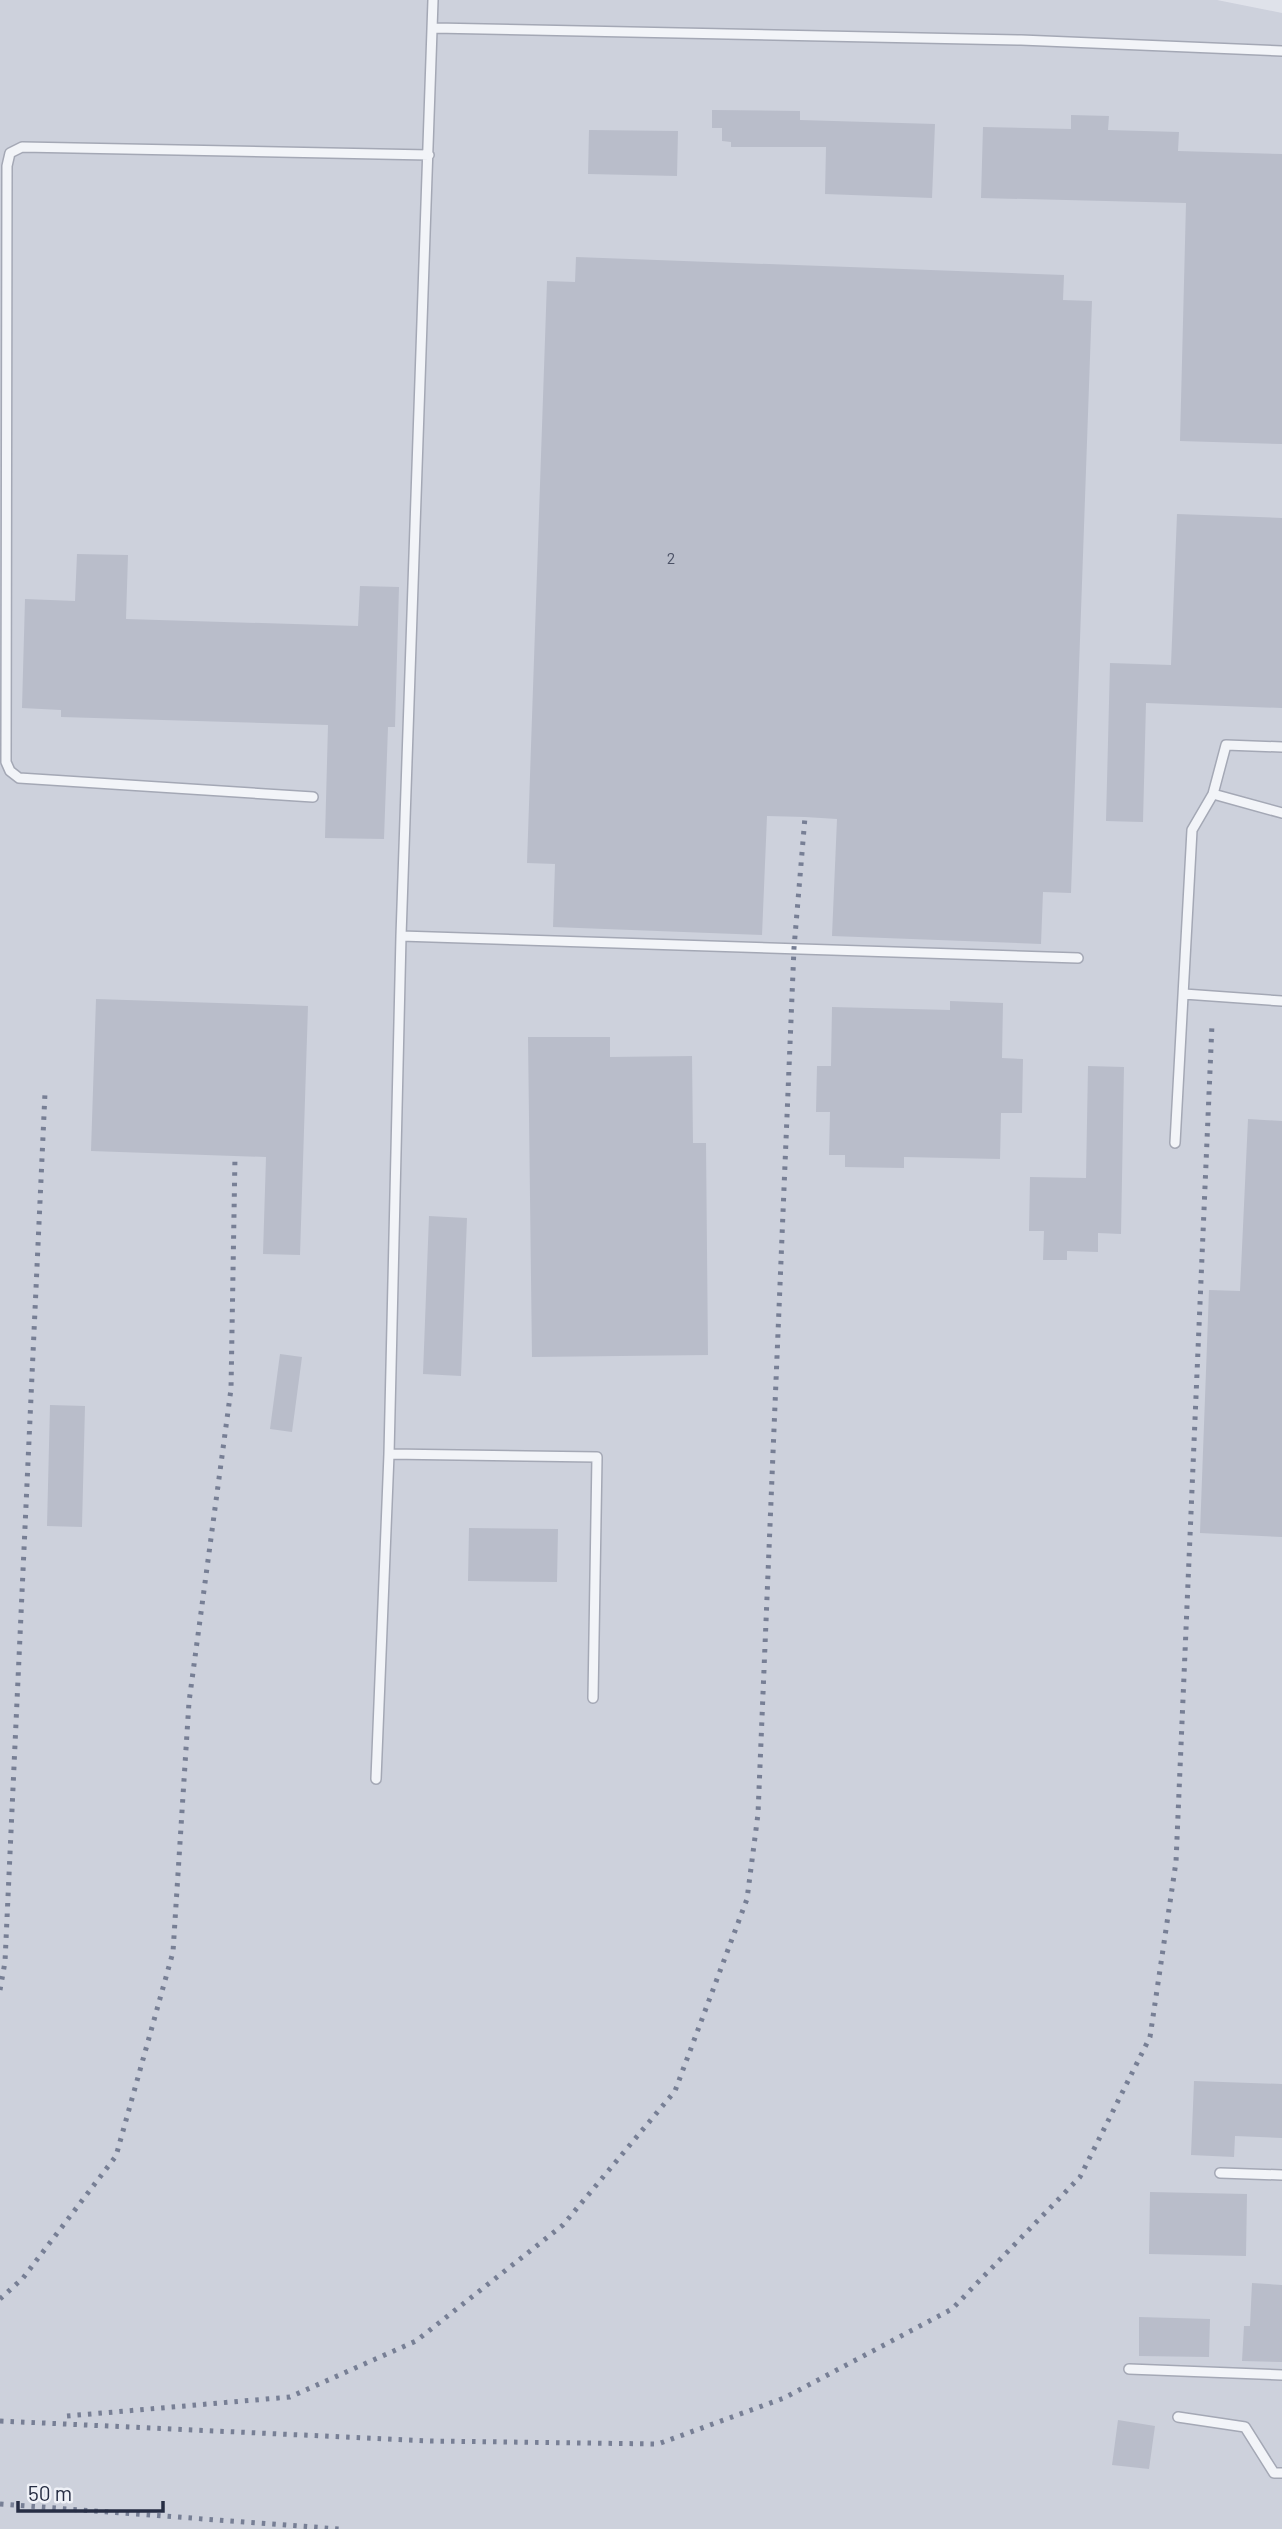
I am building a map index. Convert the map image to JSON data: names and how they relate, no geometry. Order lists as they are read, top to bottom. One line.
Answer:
{"house_numbers":["2"],"scale_bar":"50 m"}
